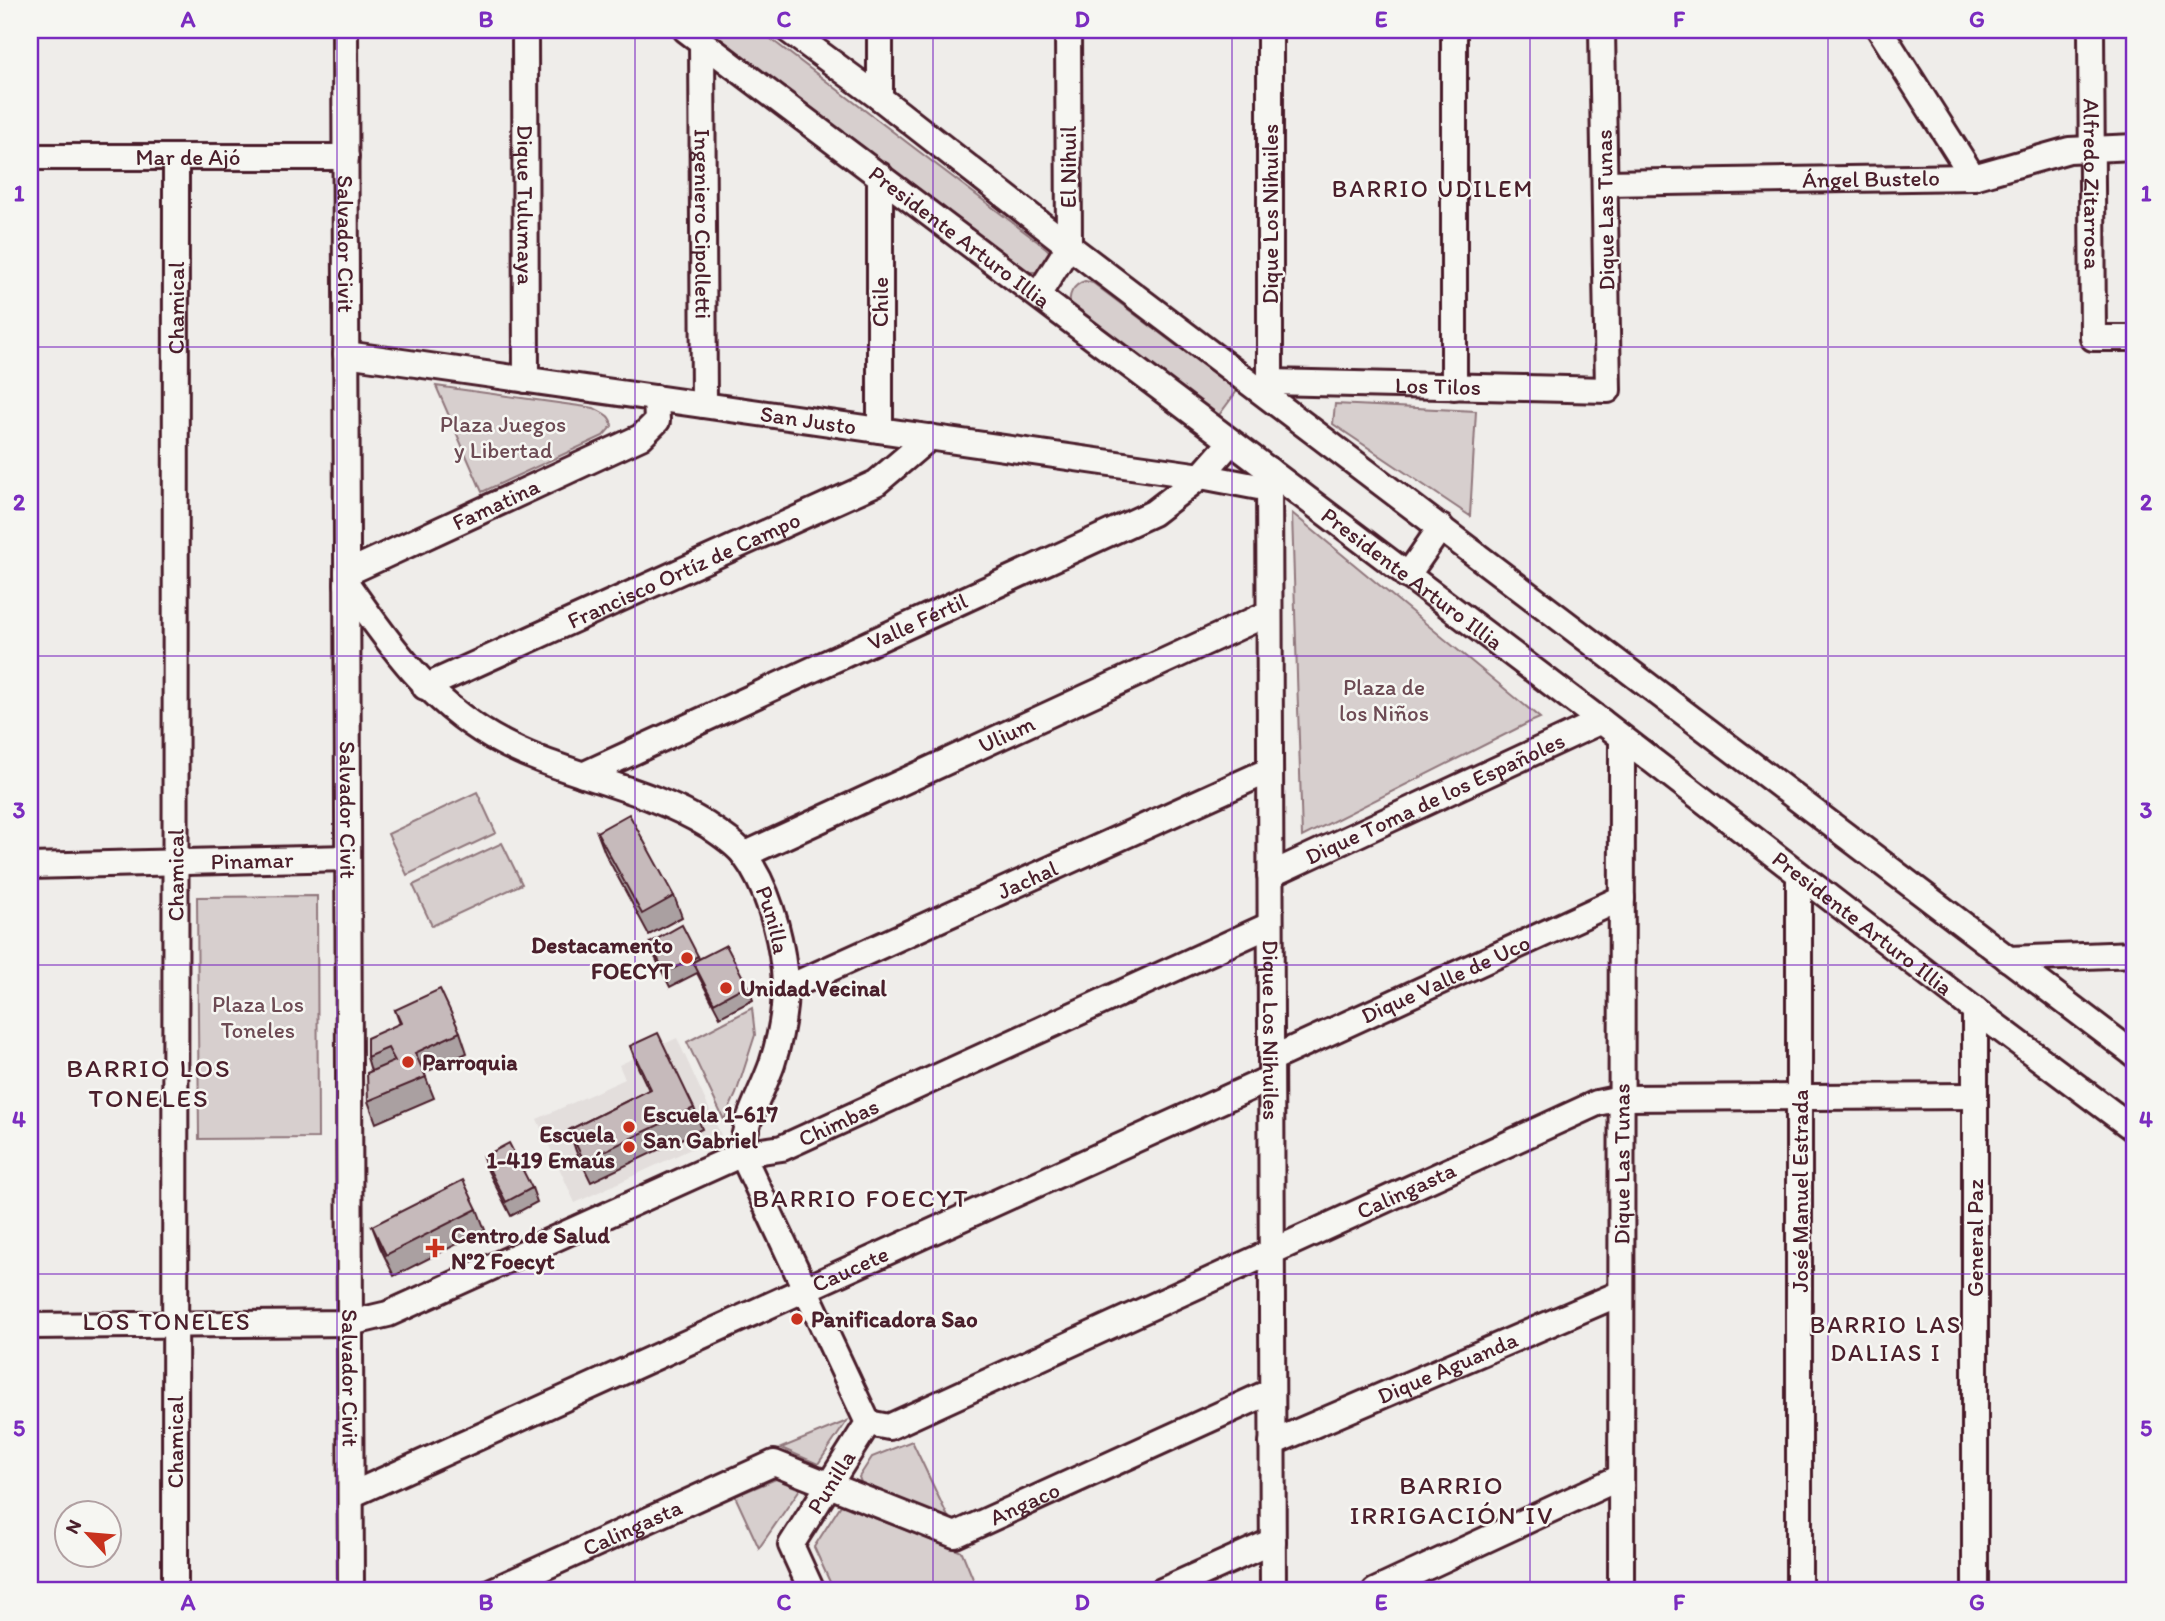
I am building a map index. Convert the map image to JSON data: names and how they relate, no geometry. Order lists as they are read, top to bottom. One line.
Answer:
{"streets":{"street":["Mar de Ajó","El Nihuil","Ángel Bustelo","Alfredo Zitarrosa","Dique Tulumaya","Dique Las Tunas","Dique Los Nihuiles","Ingeniero Cipolletti","Presidente Arturo Illia","Salvador Civit","Chile","Chamical","Los Tilos","San Justo","Famatina","Francisco Ortíz de Campo","Valle Fértil","Ulium","Dique Toma de los Españoles","Pinamar","Jachal","Punilla","Dique Valle de Uco","Chimbas","Calingasta","José Manuel Estrada","General Paz","Caucete","Dique Aguanda","Angaco"]},"crossings":[["Mar de Ajó","Salvador Civit"],["Mar de Ajó","Chamical"],["Ángel Bustelo","Alfredo Zitarrosa"],["Ángel Bustelo","Dique Las Tunas"],["Dique Tulumaya","San Justo"],["Dique Las Tunas","Presidente Arturo Illia"],["Dique Las Tunas","Los Tilos"],["Dique Las Tunas","Dique Valle de Uco"],["Dique Las Tunas","Calingasta"],["Dique Las Tunas","Dique Aguanda"],["Dique Los Nihuiles","Presidente Arturo Illia"],["Dique Los Nihuiles","Los Tilos"],["Dique Los Nihuiles","San Justo"],["Dique Los Nihuiles","Ulium"],["Dique Los Nihuiles","Dique Toma de los Españoles"],["Dique Los Nihuiles","Jachal"],["Dique Los Nihuiles","Dique Valle de Uco"],["Dique Los Nihuiles","Chimbas"],["Dique Los Nihuiles","Calingasta"],["Dique Los Nihuiles","Caucete"],["Dique Los Nihuiles","Dique Aguanda"],["Dique Los Nihuiles","Angaco"],["Ingeniero Cipolletti","Presidente Arturo Illia"],["Ingeniero Cipolletti","San Justo"],["Presidente Arturo Illia","Chile"],["Presidente Arturo Illia","San Justo"],["Presidente Arturo Illia","Valle Fértil"],["Presidente Arturo Illia","Dique Toma de los Españoles"],["Presidente Arturo Illia","José Manuel Estrada"],["Presidente Arturo Illia","General Paz"],["Salvador Civit","San Justo"],["Salvador Civit","Famatina"],["Salvador Civit","Pinamar"],["Salvador Civit","Punilla"],["Salvador Civit","Chimbas"],["Salvador Civit","Caucete"],["Chile","San Justo"],["Chamical","Pinamar"],["Chamical","Chimbas"],["San Justo","Famatina"],["San Justo","Francisco Ortíz de Campo"],["San Justo","Valle Fértil"],["Famatina","Punilla"],["Francisco Ortíz de Campo","Punilla"],["Valle Fértil","Punilla"],["Ulium","Punilla"],["Jachal","Punilla"],["Punilla","Chimbas"],["Punilla","Calingasta"],["Punilla","Angaco"],["Dique Valle de Uco","Caucete"],["Calingasta","José Manuel Estrada"],["Calingasta","General Paz"],["Calingasta","Angaco"]],"districts":["BARRIO UDILEM","BARRIO LOS TONELES","BARRIO FOECYT","LOS TONELES","BARRIO LAS DALIAS I","BARRIO IRRIGACIÓN IV"],"parks":["Plaza Juegos y Libertad","Plaza de los Niños","Plaza Los Toneles"],"places":{"other":["Destacamento FOECYT","Unidad Vecinal","Parroquia","Escuela 1-617 San Gabriel","Escuela 1-419 Emaús","Panificadora Sao"],"health":["Centro de Salud N°2 Foecyt"]},"north":"top left","grid":{"columns":["A","B","C","D","E","F","G"],"rows":["1","2","3","4","5"]}}
